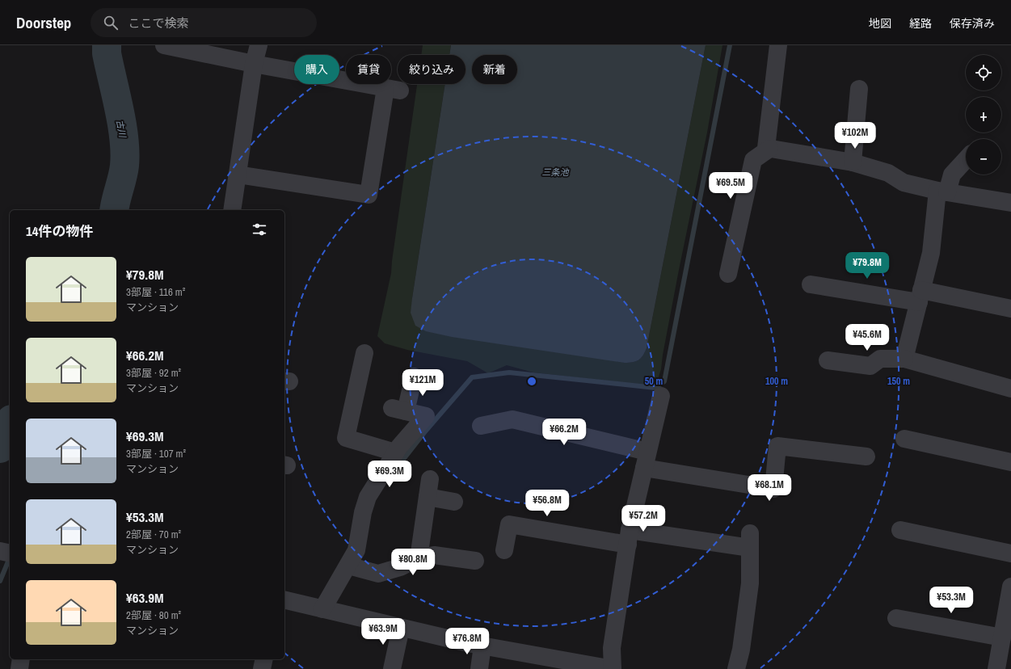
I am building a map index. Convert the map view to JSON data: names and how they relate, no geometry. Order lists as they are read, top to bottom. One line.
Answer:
{"water":["古川","三条池"],"page":{"header":"Doorstep","search":"ここで検索","nav":["地図","経路","保存済み"],"map_buttons":["+","−"],"chip":["購入","賃貸","絞り込み","新着"],"price":["¥102M","¥69.5M","¥79.8M","¥45.6M","¥121M","¥66.2M","¥69.3M","¥68.1M","¥56.8M","¥57.2M","¥80.8M","¥53.3M","¥63.9M","¥76.8M"],"heading":"14件の物件","list":[{"name":"¥79.8M","note":"3部屋 · 116 m² · マンション"},{"name":"¥66.2M","note":"3部屋 · 92 m² · マンション"},{"name":"¥69.3M","note":"3部屋 · 107 m² · マンション"},{"name":"¥53.3M","note":"2部屋 · 70 m² · マンション"},{"name":"¥63.9M","note":"2部屋 · 80 m² · マンション"}]},"rings":["50 m","100 m","150 m"]}
